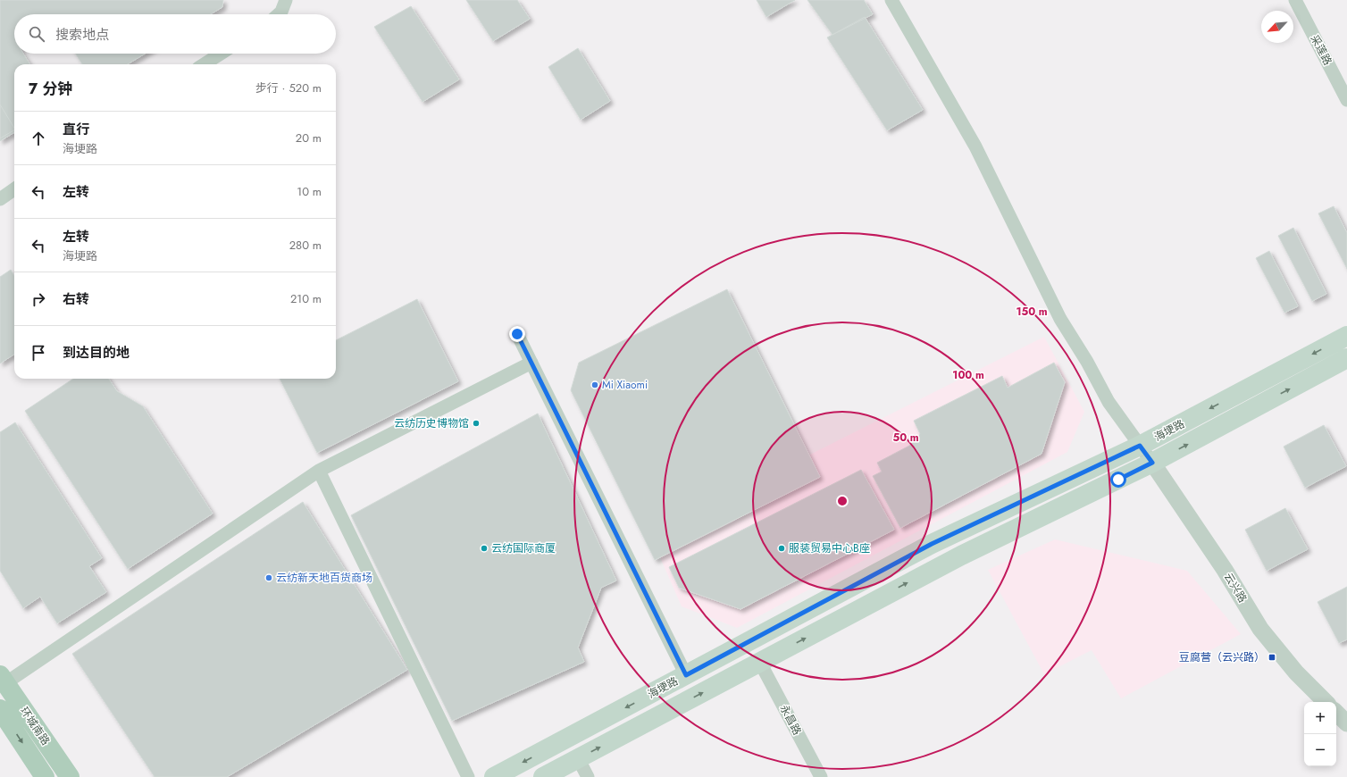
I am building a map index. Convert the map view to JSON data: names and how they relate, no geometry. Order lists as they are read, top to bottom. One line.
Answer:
{"streets":{"main road":["海埂路","环城南路"],"street":["采莲路","云兴路","永昌路"]},"crossings":[["海埂路","云兴路"],["海埂路","永昌路"]],"places":{"other":["Mi Xiaomi","云纺历史博物馆","云纺国际商厦","服装贸易中心B座","云纺新天地百货商场"],"transit":["豆腐营（云兴路）"]},"north":"bottom left","page":{"search":"搜索地点","heading":["7 分钟","步行 · 520 m"],"list":[["直行","海埂路","20 m"],["左转","10 m"],["左转","海埂路","280 m"],["右转","210 m"],"到达目的地"],"map_buttons":["+","−"]},"rings":["150 m","100 m","50 m"]}
